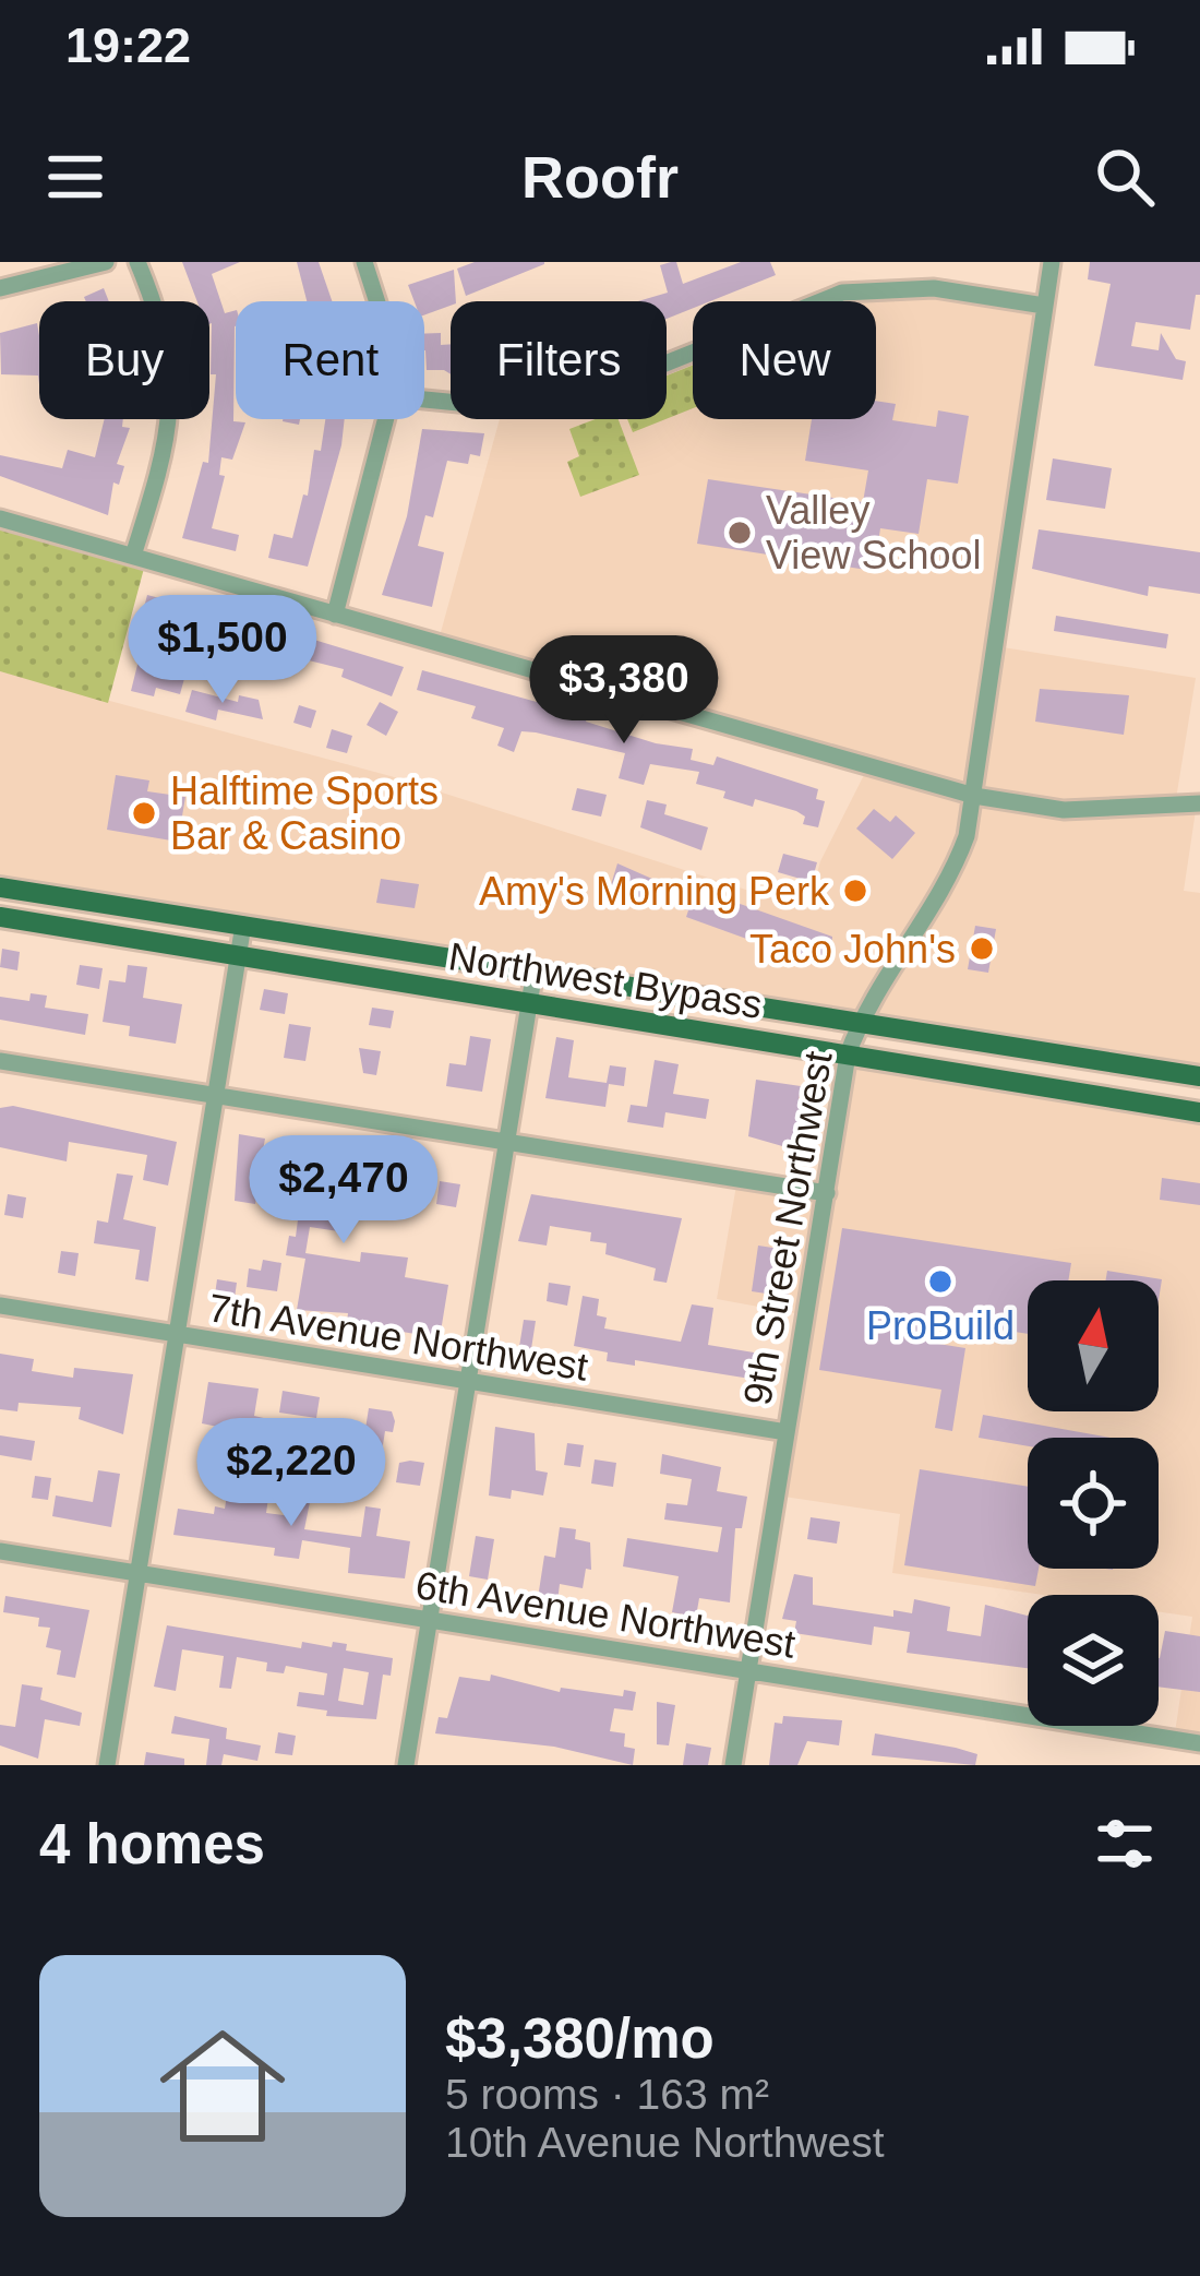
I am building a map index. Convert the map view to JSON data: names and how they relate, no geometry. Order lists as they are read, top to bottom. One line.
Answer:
{"streets":{"main road":["Northwest Bypass"],"street":["9th Street Northwest","7th Avenue Northwest","6th Avenue Northwest"]},"crossings":[["Northwest Bypass","9th Street Northwest"],["9th Street Northwest","7th Avenue Northwest"],["9th Street Northwest","6th Avenue Northwest"]],"places":["Valley View School","Halftime Sports Bar & Casino","Amy's Morning Perk","Taco John's","ProBuild"],"north":"top","page":{"status":"19:22","header":"Roofr","chip":["Buy","Rent","Filters","New"],"price":["$1,500","$3,380","$2,470","$2,220"],"heading":"4 homes","list":[{"name":"$3,380/mo","note":"5 rooms · 163 m² · 10th Avenue Northwest"}]}}
